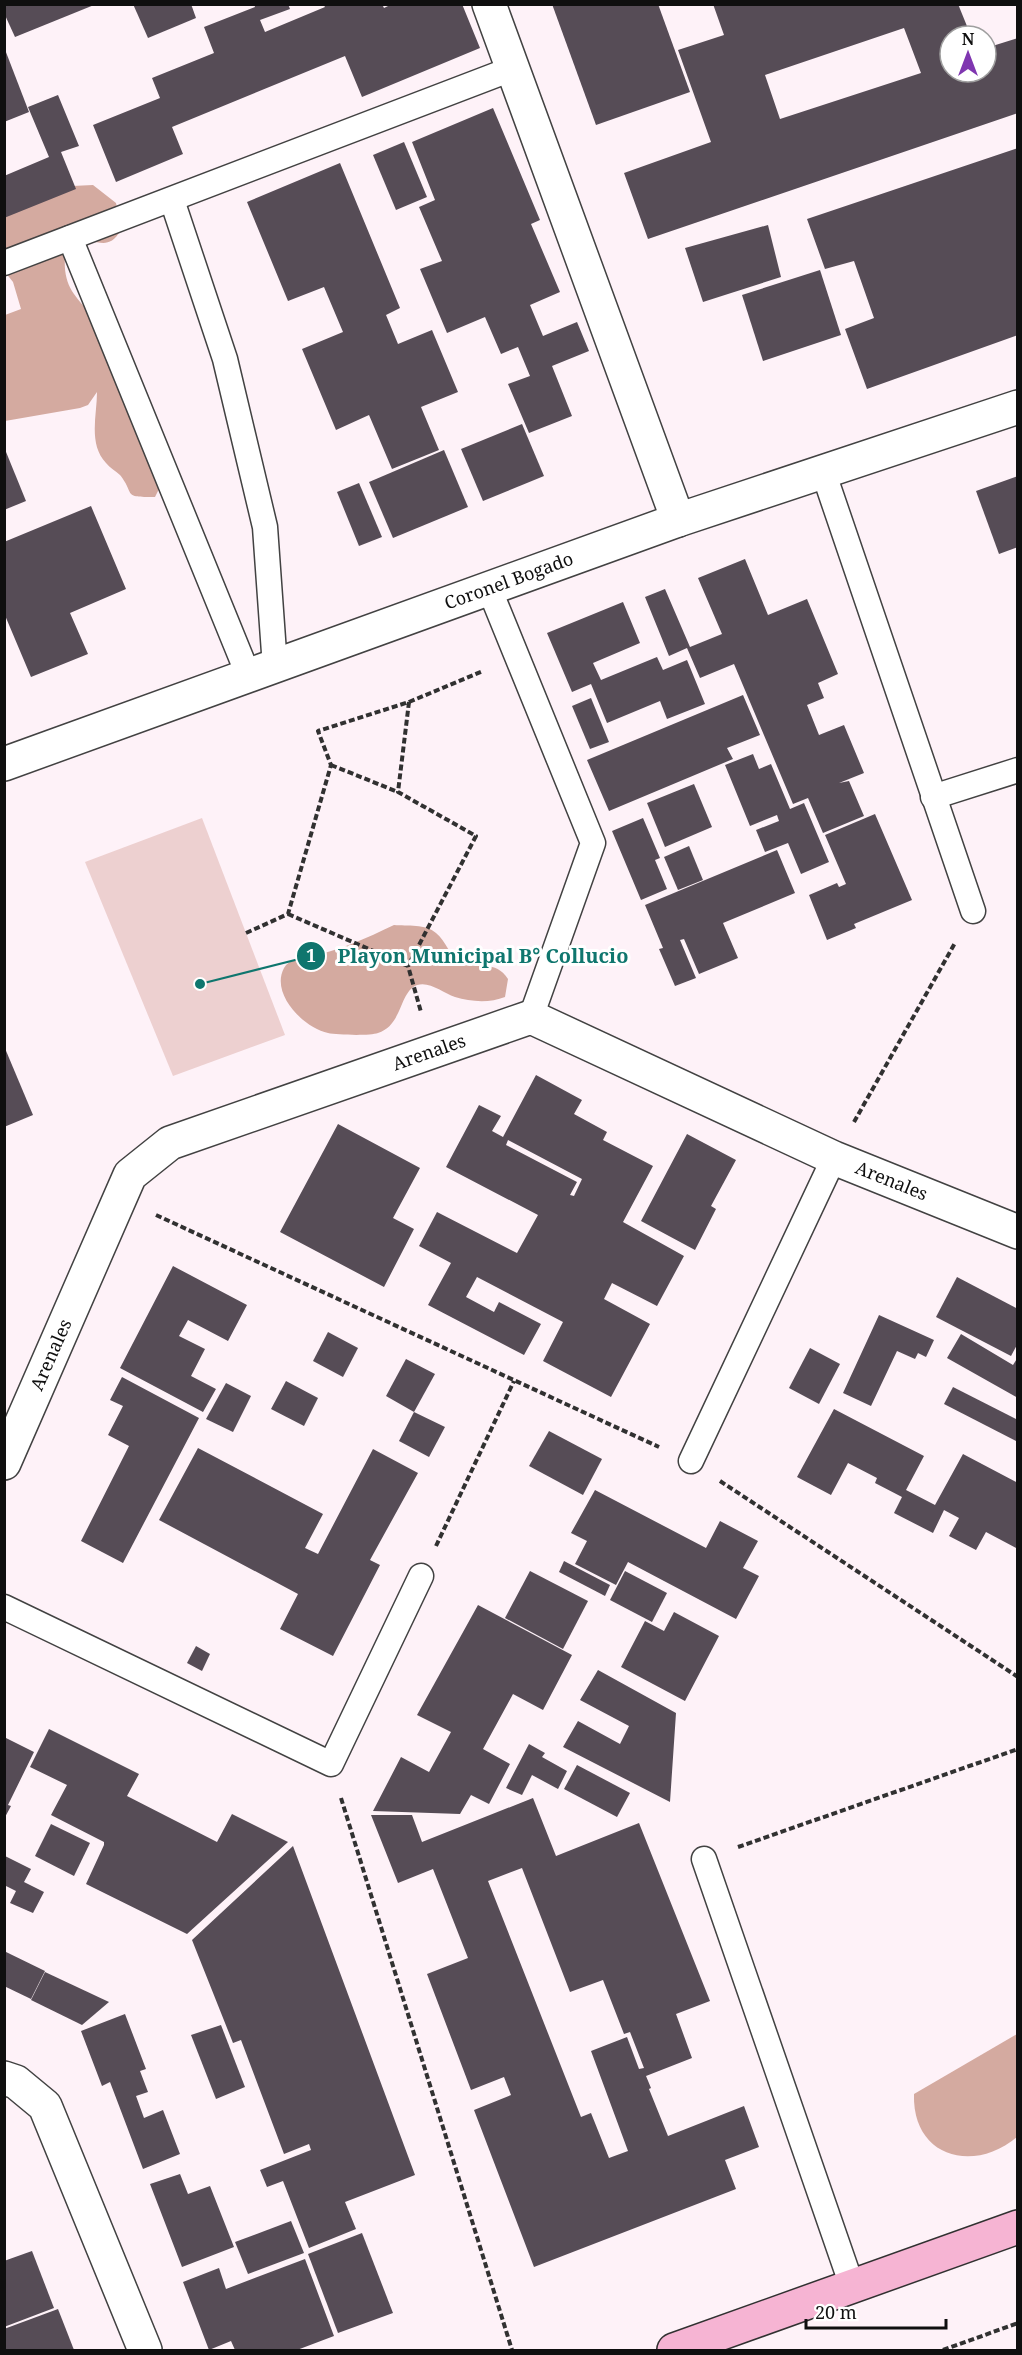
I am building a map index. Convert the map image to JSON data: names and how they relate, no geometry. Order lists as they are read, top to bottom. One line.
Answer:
{"streets":{"street":["Coronel Bogado","Arenales"]},"places":["Playon Municipal B° Collucio"],"scale_bar":"20 m","north":"top"}
